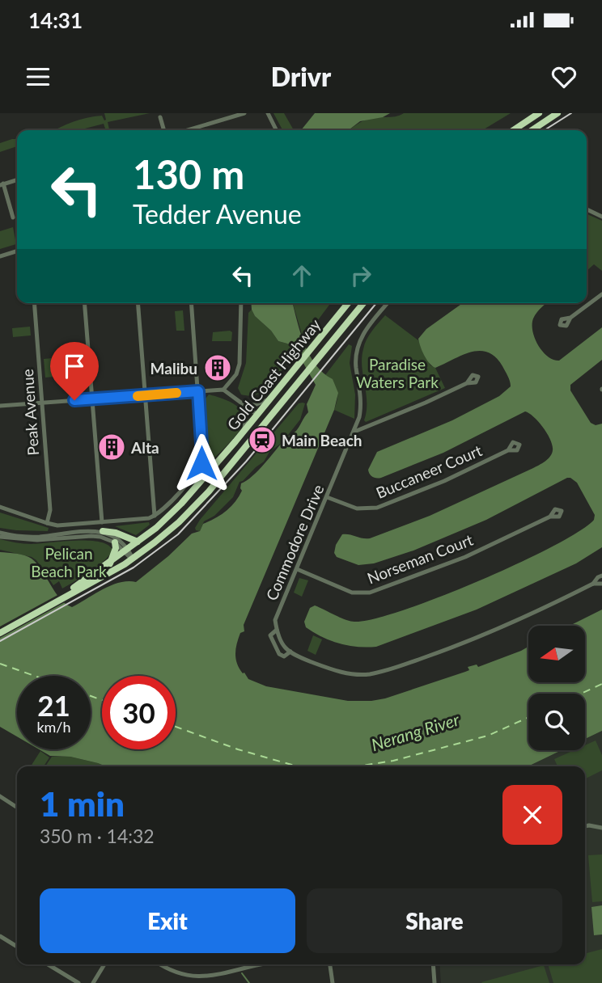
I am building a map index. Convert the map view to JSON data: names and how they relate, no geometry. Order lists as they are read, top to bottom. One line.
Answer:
{"streets":{"highway":["Gold Coast Highway"],"street":["Peak Avenue","Buccaneer Court","Commodore Drive","Norseman Court"]},"crossings":[["Buccaneer Court","Commodore Drive"],["Commodore Drive","Norseman Court"]],"water":["Nerang River"],"parks":["Paradise Waters Park","Pelican Beach Park"],"places":{"building":["Malibu","Alta"],"station":["Main Beach"]},"north":"left","page":{"status":"14:31","header":"Drivr","turn":["130 m","Tedder Avenue"],"speed":"21 km/h","limit":"30","heading":["1 min","350 m · 14:32"],"buttons":["Exit","Share"]}}
